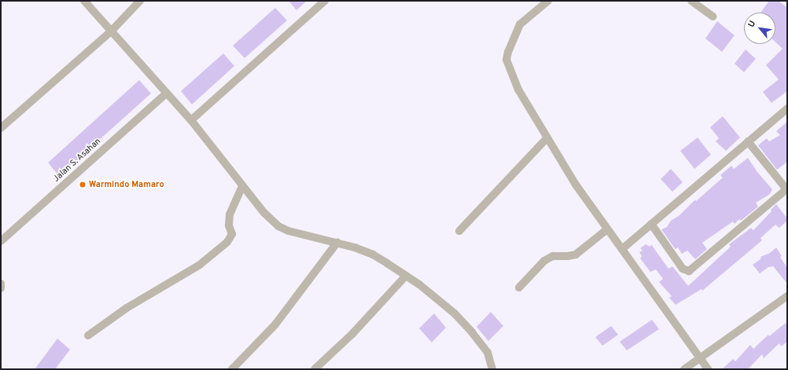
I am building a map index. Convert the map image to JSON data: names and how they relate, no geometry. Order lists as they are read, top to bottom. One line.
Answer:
{"streets":{"street":["Jalan S. Asahan"]},"places":["Warmindo Mamaro"],"north":"top left"}
